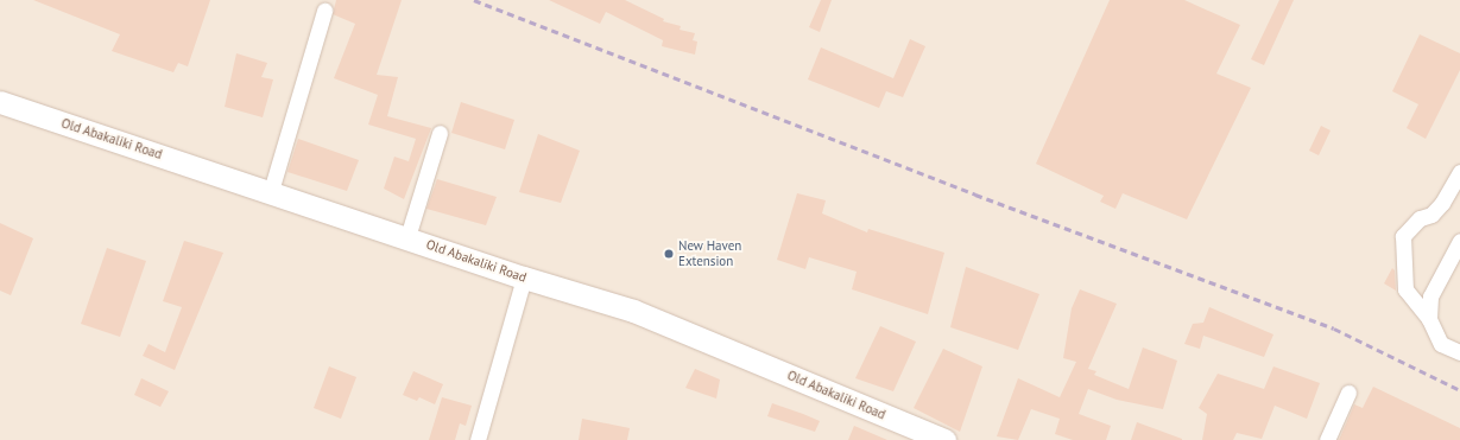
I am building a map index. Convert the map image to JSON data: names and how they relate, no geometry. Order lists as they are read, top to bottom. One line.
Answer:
{"streets":{"main road":["Old Abakaliki Road"]},"places":["New Haven Extension"]}
